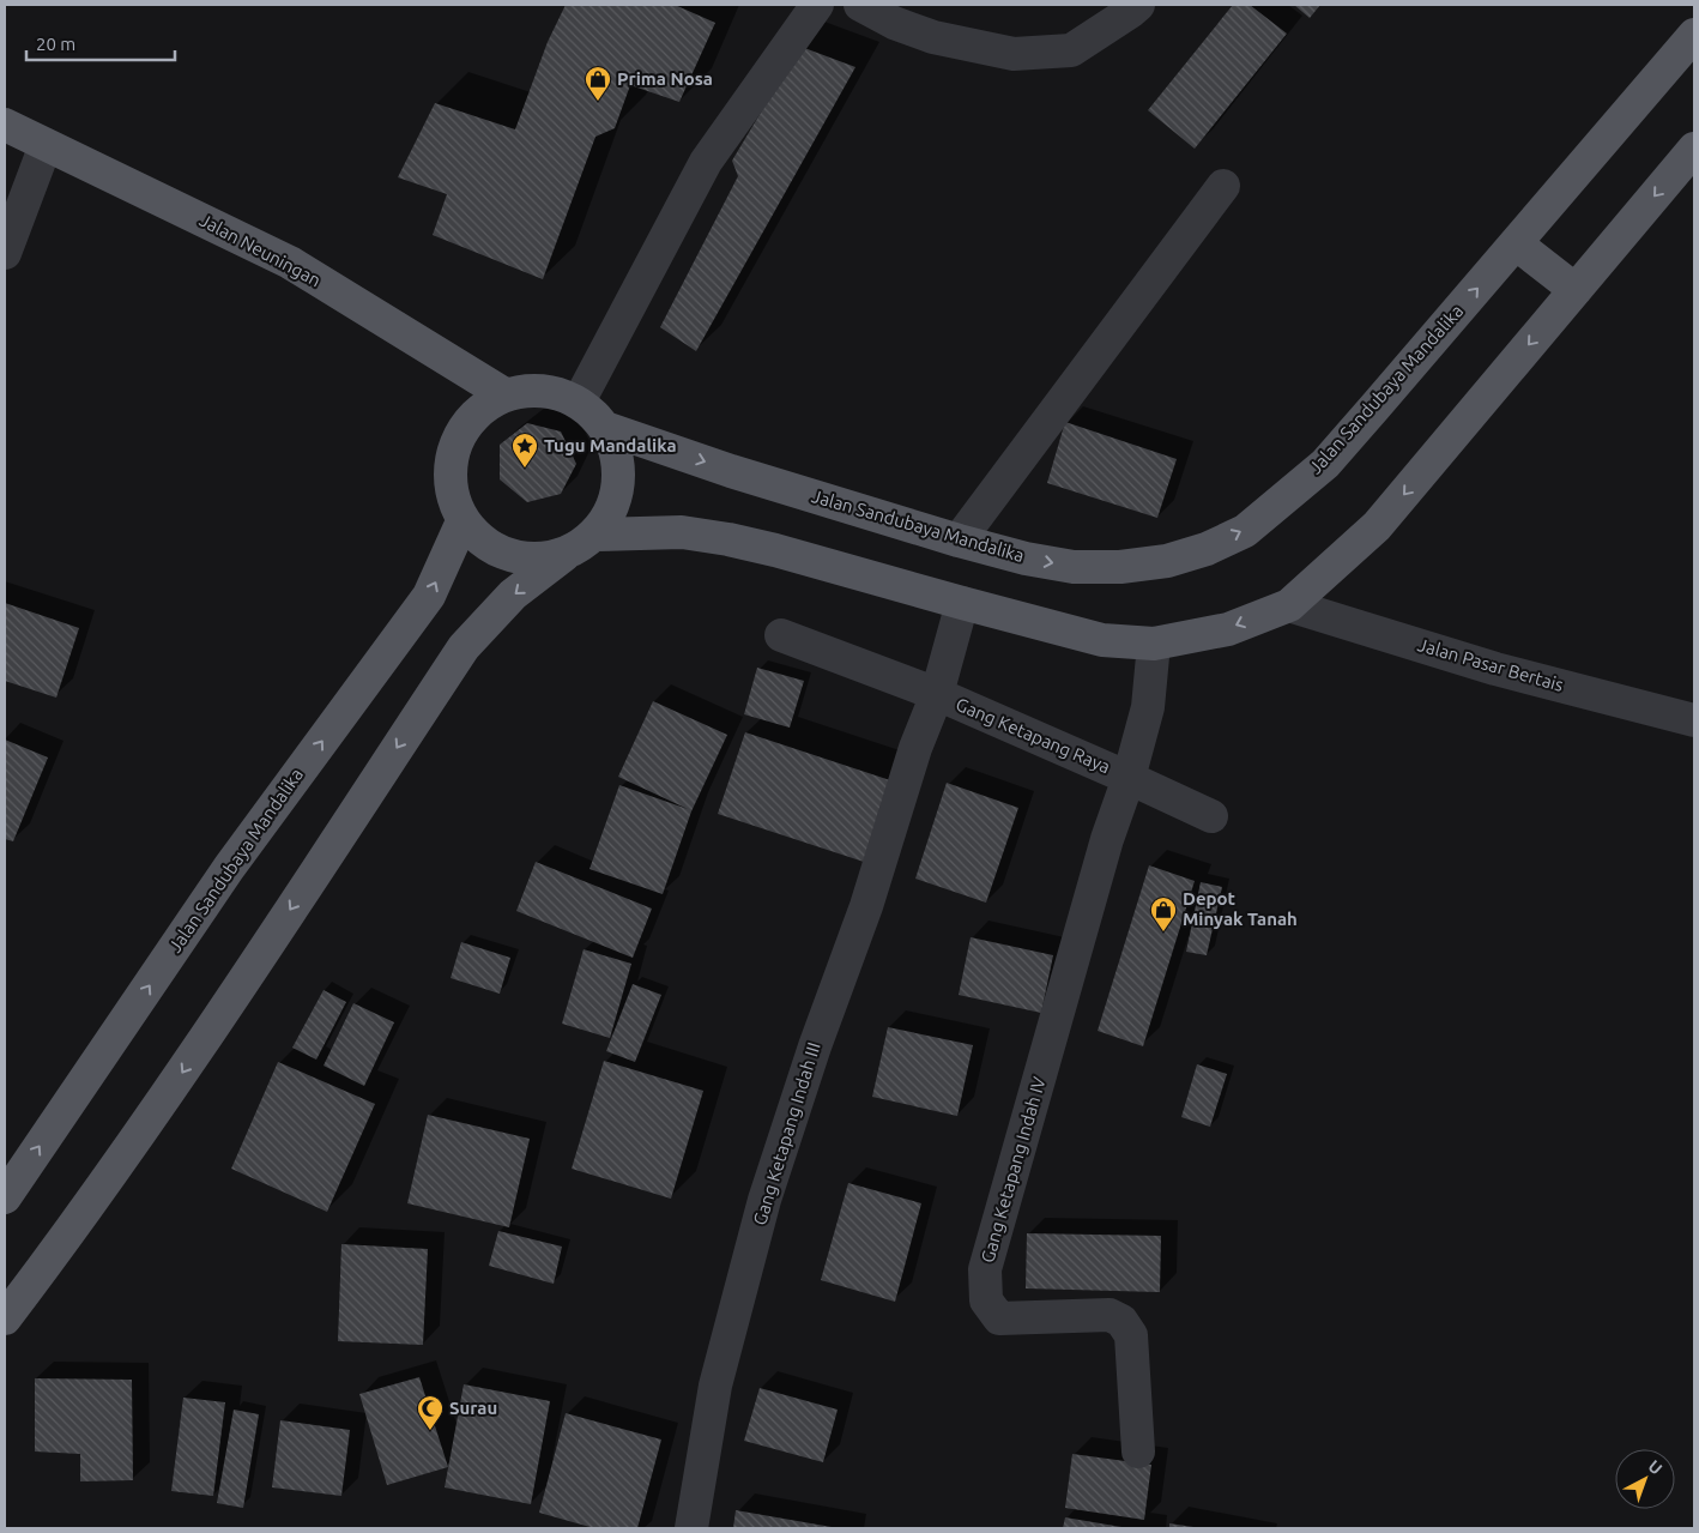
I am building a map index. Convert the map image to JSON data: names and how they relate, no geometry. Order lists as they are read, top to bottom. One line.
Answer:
{"streets":{"main road":["Jalan Neuningan","Jalan Sandubaya Mandalika"],"street":["Jalan Pasar Bertais","Gang Ketapang Raya","Gang Ketapang Indah III","Gang Ketapang Indah IV"]},"crossings":[["Jalan Neuningan","Jalan Sandubaya Mandalika"],["Gang Ketapang Raya","Gang Ketapang Indah III"],["Gang Ketapang Raya","Gang Ketapang Indah IV"]],"places":{"shop":["Prima Nosa","Depot Minyak Tanah"],"place":["Tugu Mandalika"],"mosque":["Surau"]},"scale_bar":"20 m","north":"top right"}
